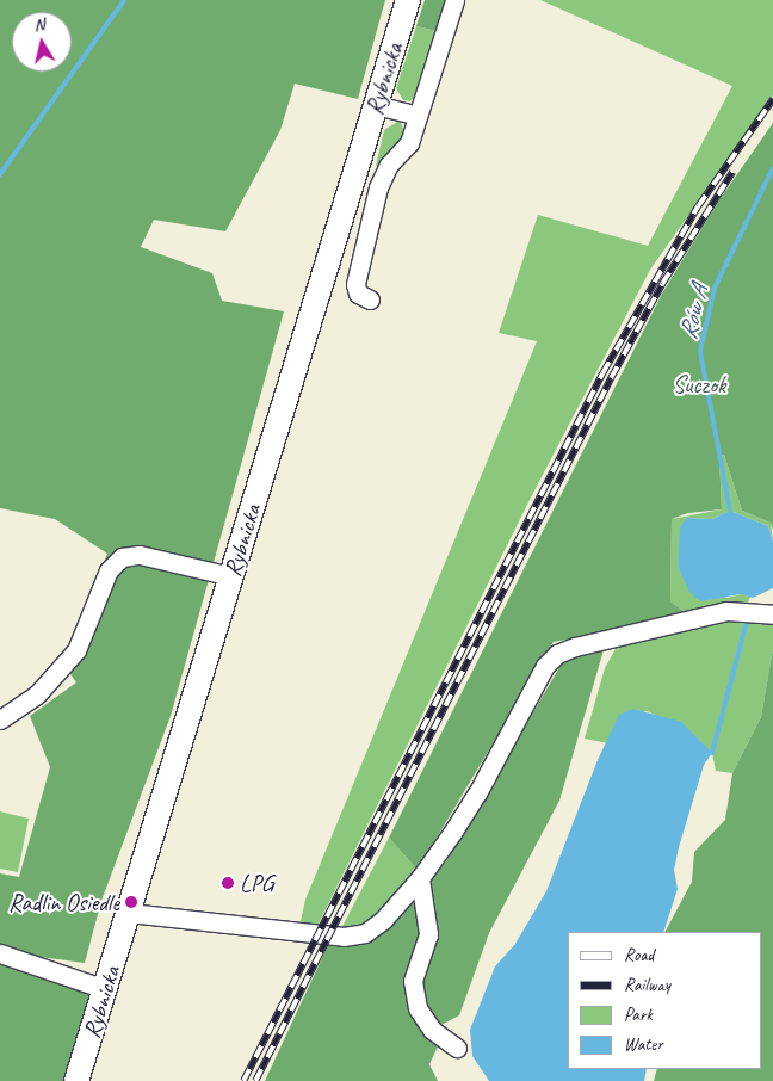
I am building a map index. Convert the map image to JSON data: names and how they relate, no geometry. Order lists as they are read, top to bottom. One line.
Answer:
{"streets":{"main road":["Rybnicka"]},"water":["Rów A"],"parks":["Suczok"],"places":["LPG","Radlin Osiedle"],"legend":["Road","Railway","Park","Water"],"north":"top"}
